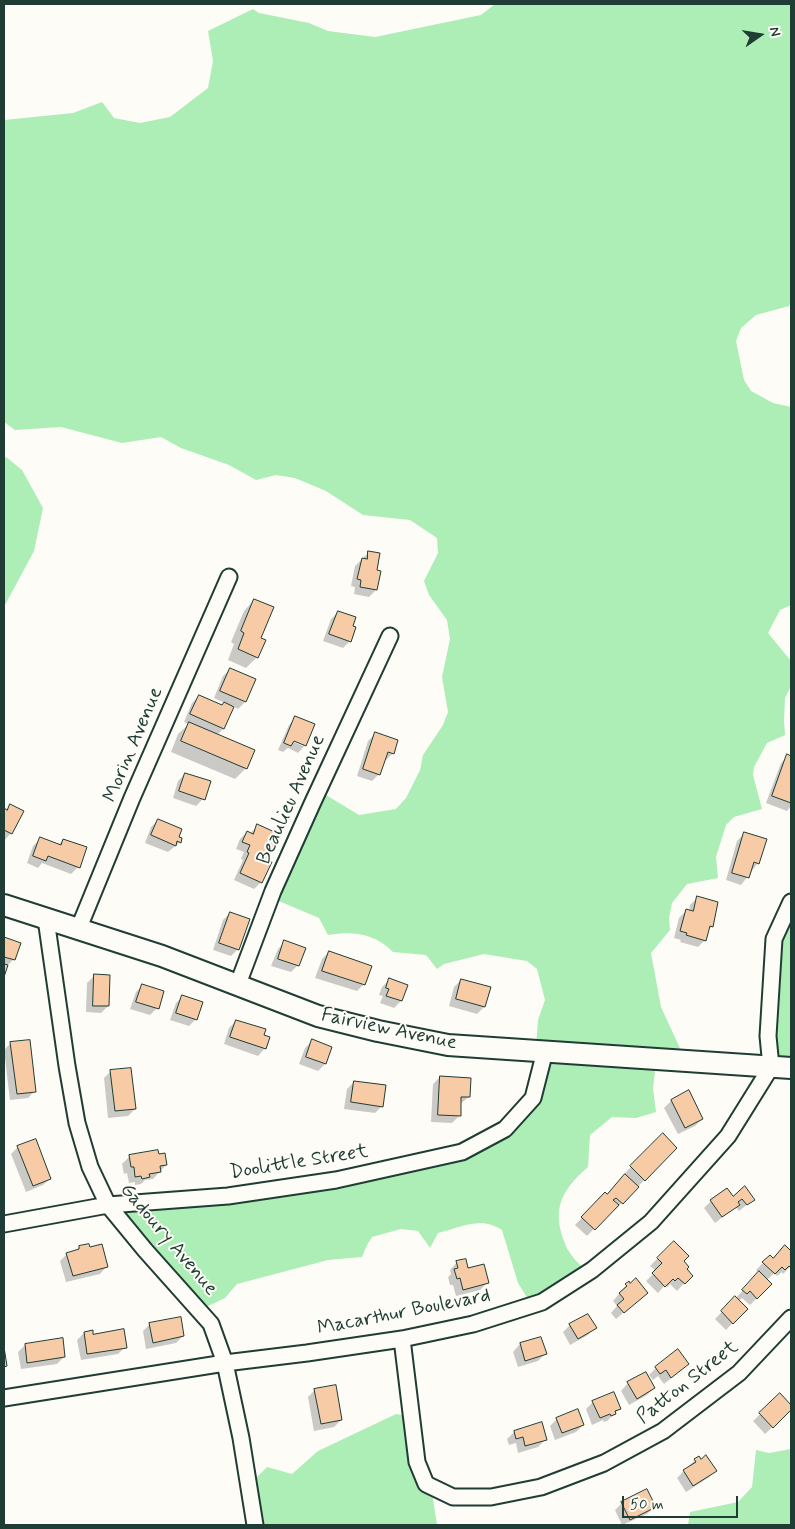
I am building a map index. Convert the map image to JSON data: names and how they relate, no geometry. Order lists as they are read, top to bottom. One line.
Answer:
{"streets":{"main road":["Fairview Avenue"],"street":["Morin Avenue","Beaulieu Avenue","Doolittle Street","Gadoury Avenue","Macarthur Boulevard","Patton Street"]},"crossings":[["Morin Avenue","Fairview Avenue"],["Beaulieu Avenue","Fairview Avenue"],["Fairview Avenue","Doolittle Street"],["Fairview Avenue","Gadoury Avenue"],["Fairview Avenue","Macarthur Boulevard"],["Doolittle Street","Gadoury Avenue"],["Gadoury Avenue","Macarthur Boulevard"],["Macarthur Boulevard","Patton Street"]],"scale_bar":"50 m","north":"right"}
